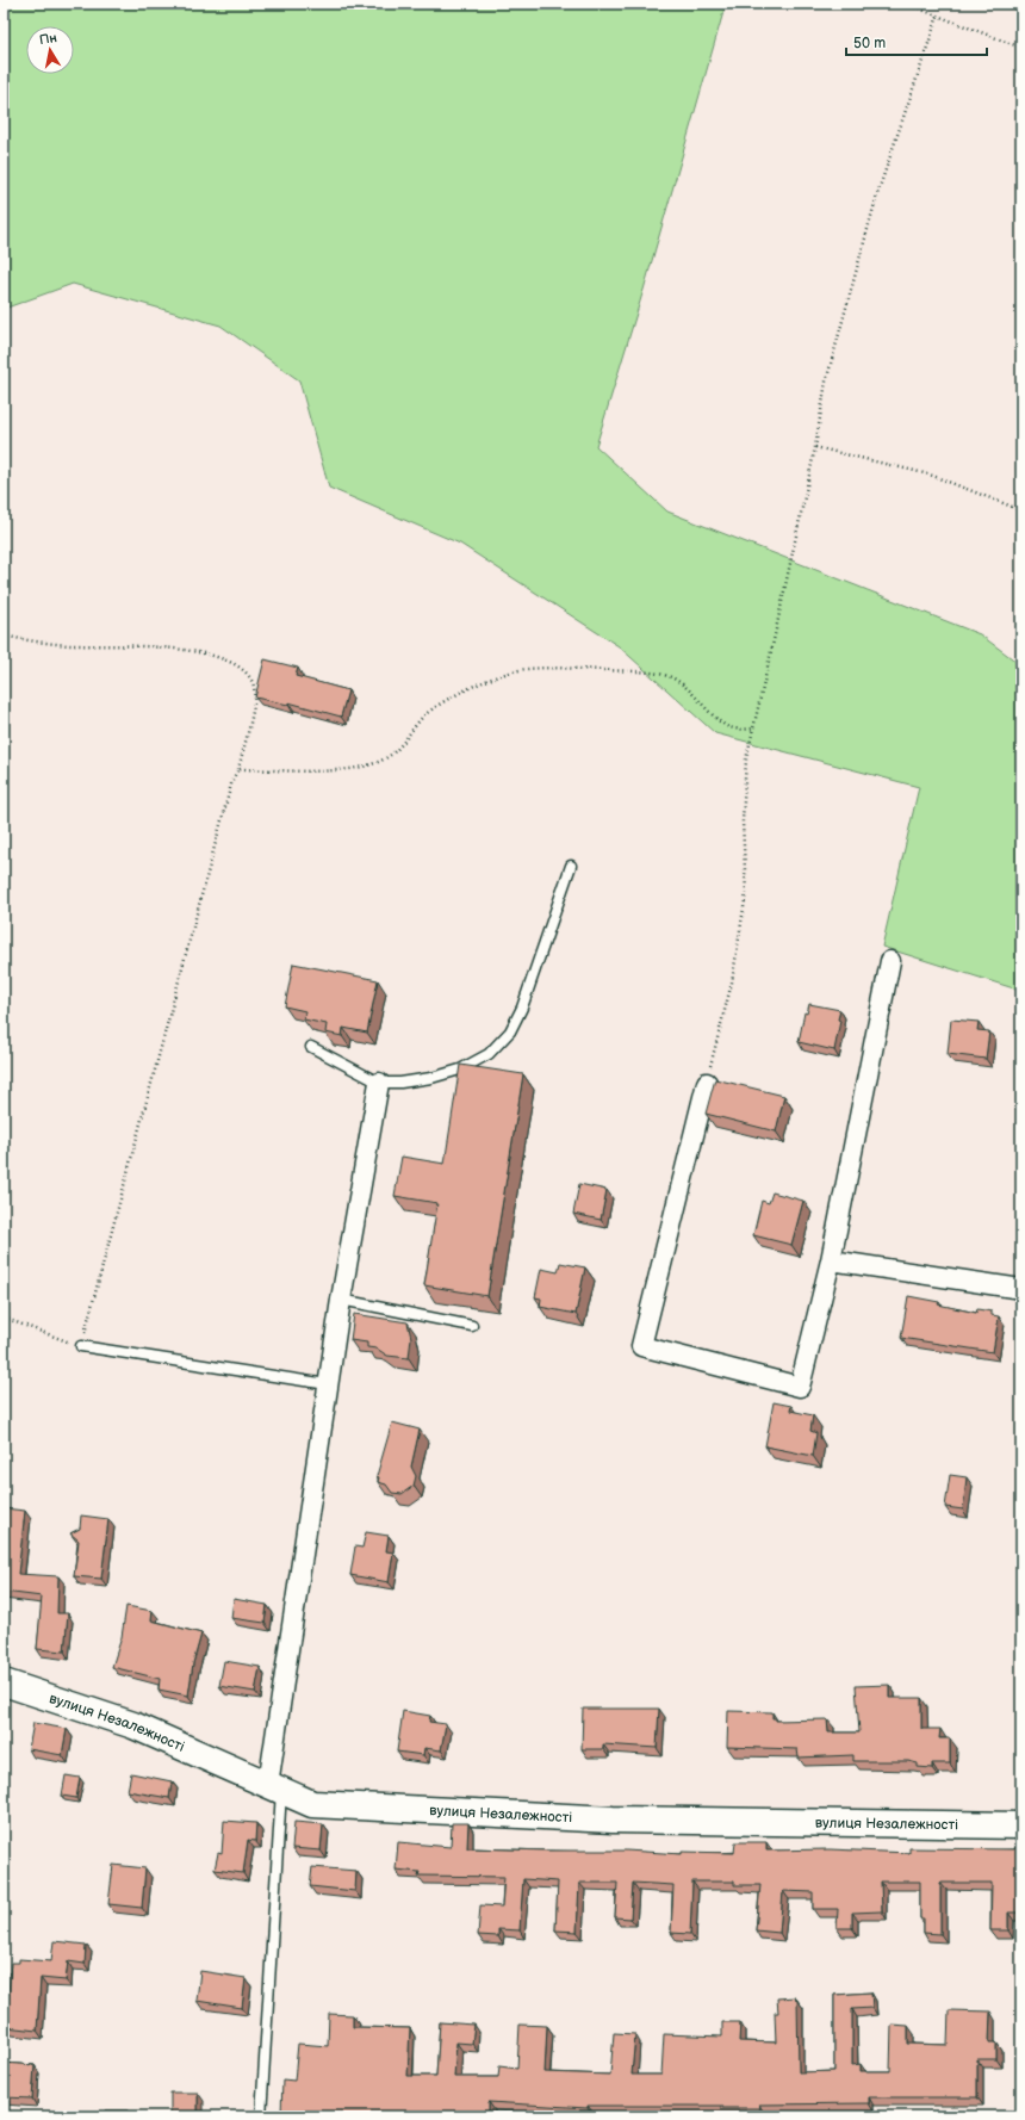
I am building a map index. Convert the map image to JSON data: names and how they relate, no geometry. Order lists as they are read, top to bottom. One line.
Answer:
{"streets":{"street":["вулиця Незалежності"]},"scale_bar":"50 m","north":"top"}
